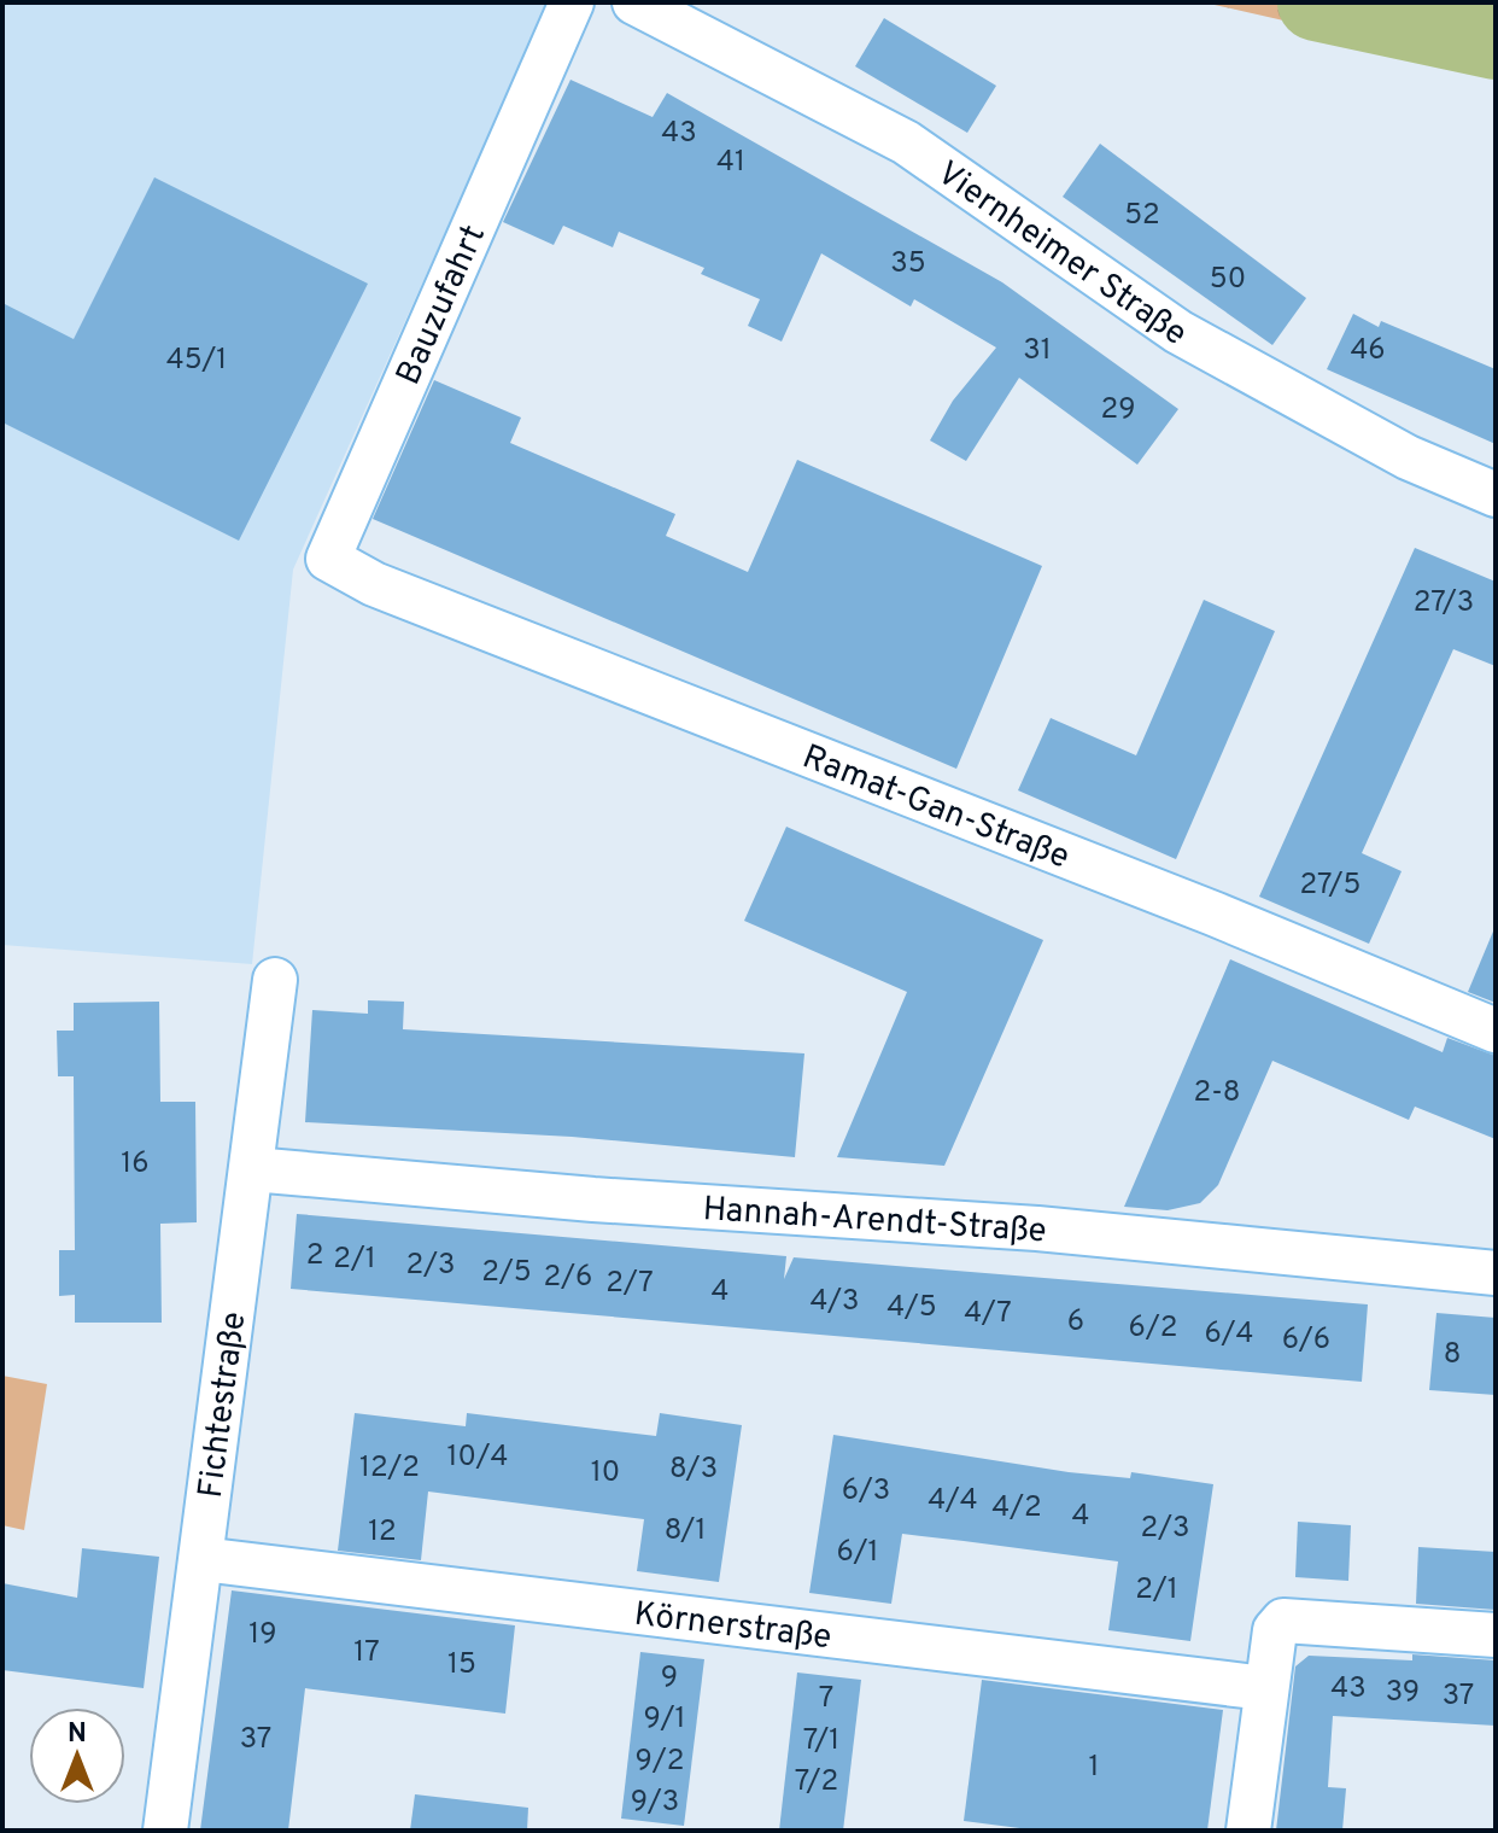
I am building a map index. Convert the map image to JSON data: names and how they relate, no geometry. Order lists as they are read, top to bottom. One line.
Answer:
{"streets":{"street":["Viernheimer Straße","Bauzufahrt","Ramat-Gan-Straße","Hannah-Arendt-Straße","Fichtestraße","Körnerstraße"]},"crossings":[["Bauzufahrt","Ramat-Gan-Straße"],["Hannah-Arendt-Straße","Fichtestraße"],["Fichtestraße","Körnerstraße"]],"house_numbers":["43","41","52","35","50","31","46","45/1","29","27/3","27/5","2-8","16","2","2/1","2/3","2/5","2/6","2/7","4","4/3","4/5","4/7","6","6/2","6/4","6/6","8","10/4","12/2","8/3","10","6/3","4/4","4/2","4","2/3","8/1","12","6/1","2/1","19","17","15","9","43","39","37","7","9/1","37","7/1","9/2","1","7/2","9/3"],"north":"top"}
